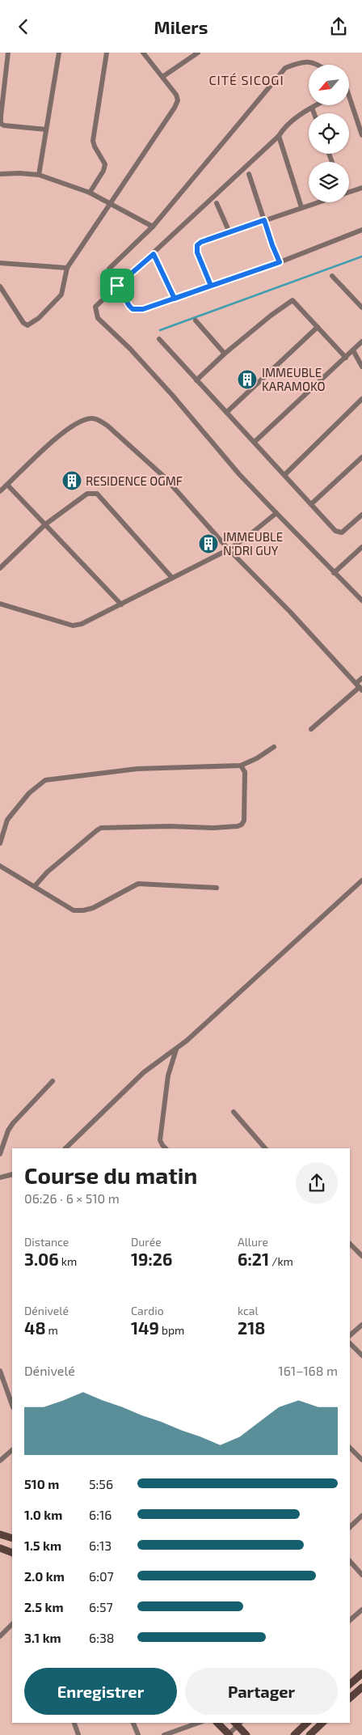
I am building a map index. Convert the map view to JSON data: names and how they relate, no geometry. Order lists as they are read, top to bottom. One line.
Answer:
{"districts":["CITÉ SICOGI"],"places":{"building":["IMMEUBLE KARAMOKO","RESIDENCE OGMF","IMMEUBLE N'DRI GUY"]},"north":"bottom left","page":{"header":"Milers","heading":["Course du matin","06:26 · 6 × 510 m"],"stats":[["Distance","3.06 km"],["Durée","19:26"],["Allure","6:21 /km"],["Dénivelé","48 m"],["Cardio","149 bpm"],["kcal","218"]],"chart":["Dénivelé","161–168 m"],"list":[{"name":"510 m","note":"5:56"},{"name":"1.0 km","note":"6:16"},{"name":"1.5 km","note":"6:13"},{"name":"2.0 km","note":"6:07"},{"name":"2.5 km","note":"6:57"},{"name":"3.1 km","note":"6:38"}],"buttons":["Enregistrer","Partager"]}}
